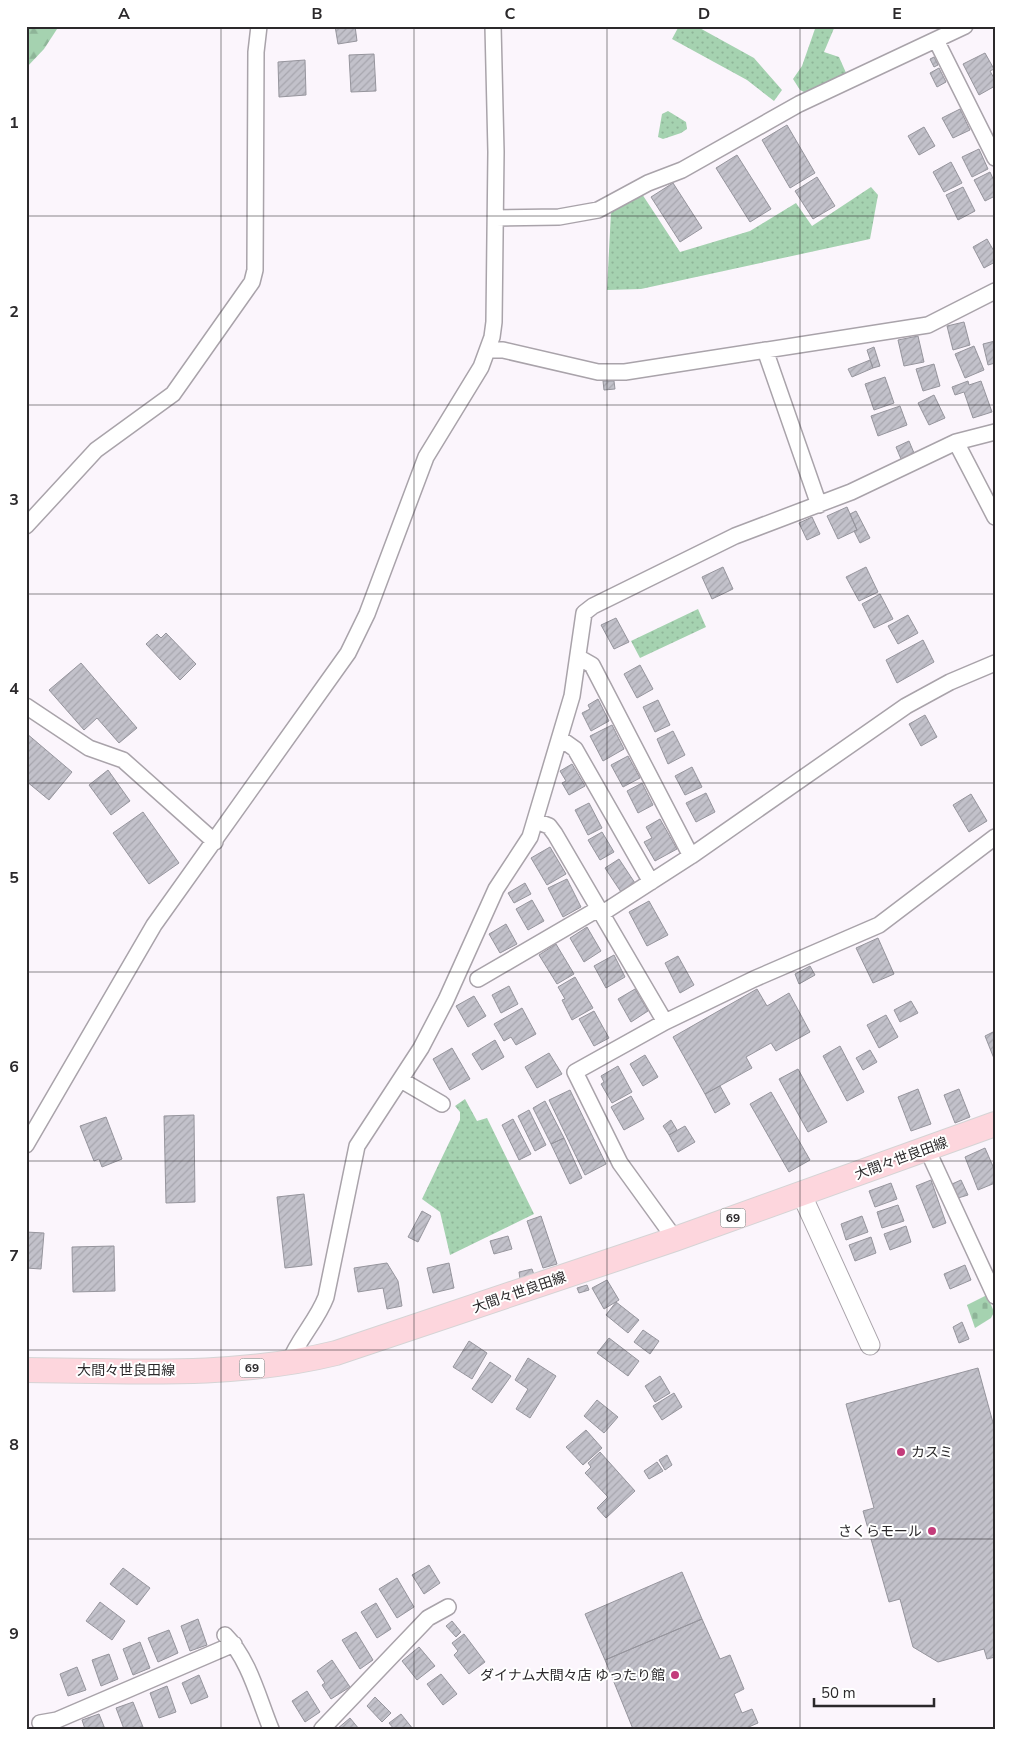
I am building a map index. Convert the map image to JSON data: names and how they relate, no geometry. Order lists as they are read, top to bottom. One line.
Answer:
{"streets":{"main road":["大間々世良田線","69"]},"places":["カスミ","さくらモール","ダイナム大間々店 ゆったり館"],"scale_bar":"50 m","grid":{"columns":["A","B","C","D","E"],"rows":["1","2","3","4","5","6","7","8","9"]}}
